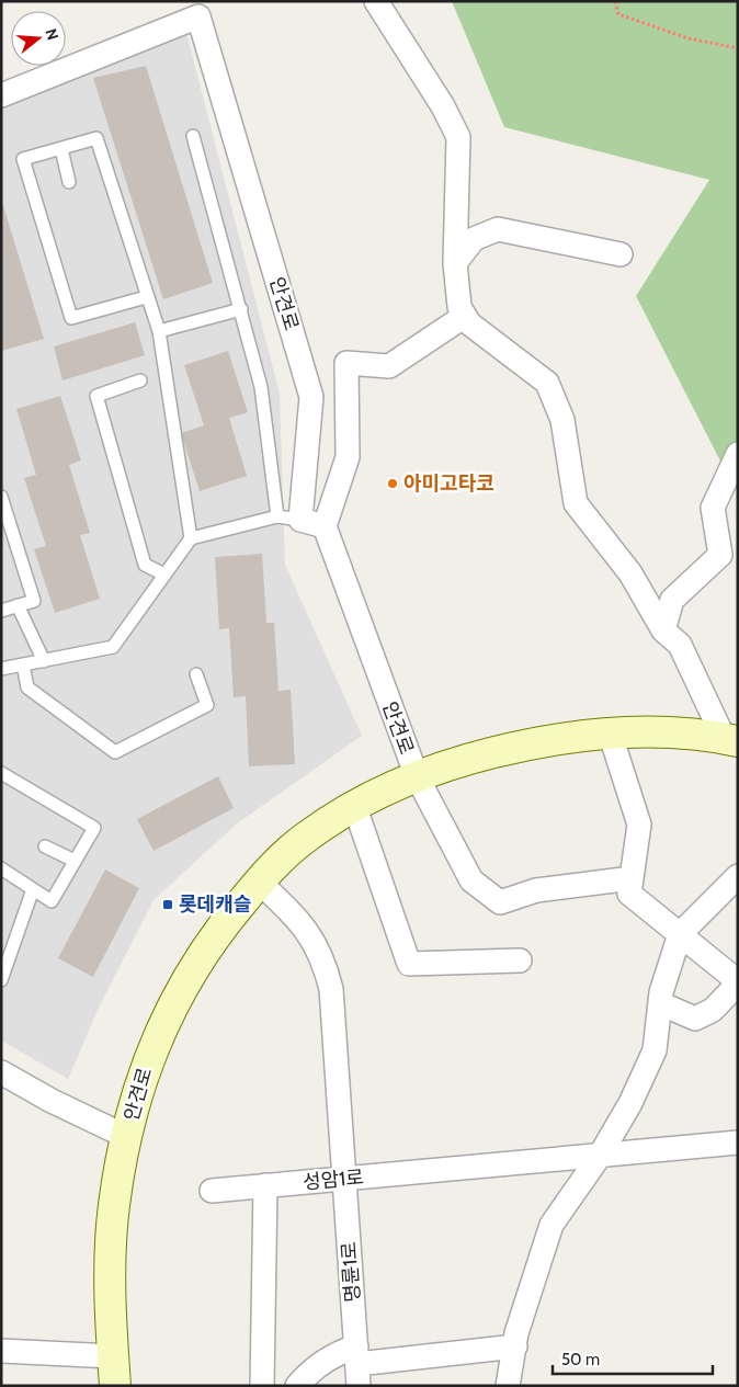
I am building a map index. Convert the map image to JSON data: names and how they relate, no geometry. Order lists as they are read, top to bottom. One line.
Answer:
{"streets":{"main road":["안견로"],"street":["성암1로","명륜1로"]},"crossings":[["안견로","명륜1로"],["성암1로","명륜1로"]],"places":{"other":["아미고타코"],"transit":["롯데캐슬"]},"scale_bar":"50 m","north":"right"}
